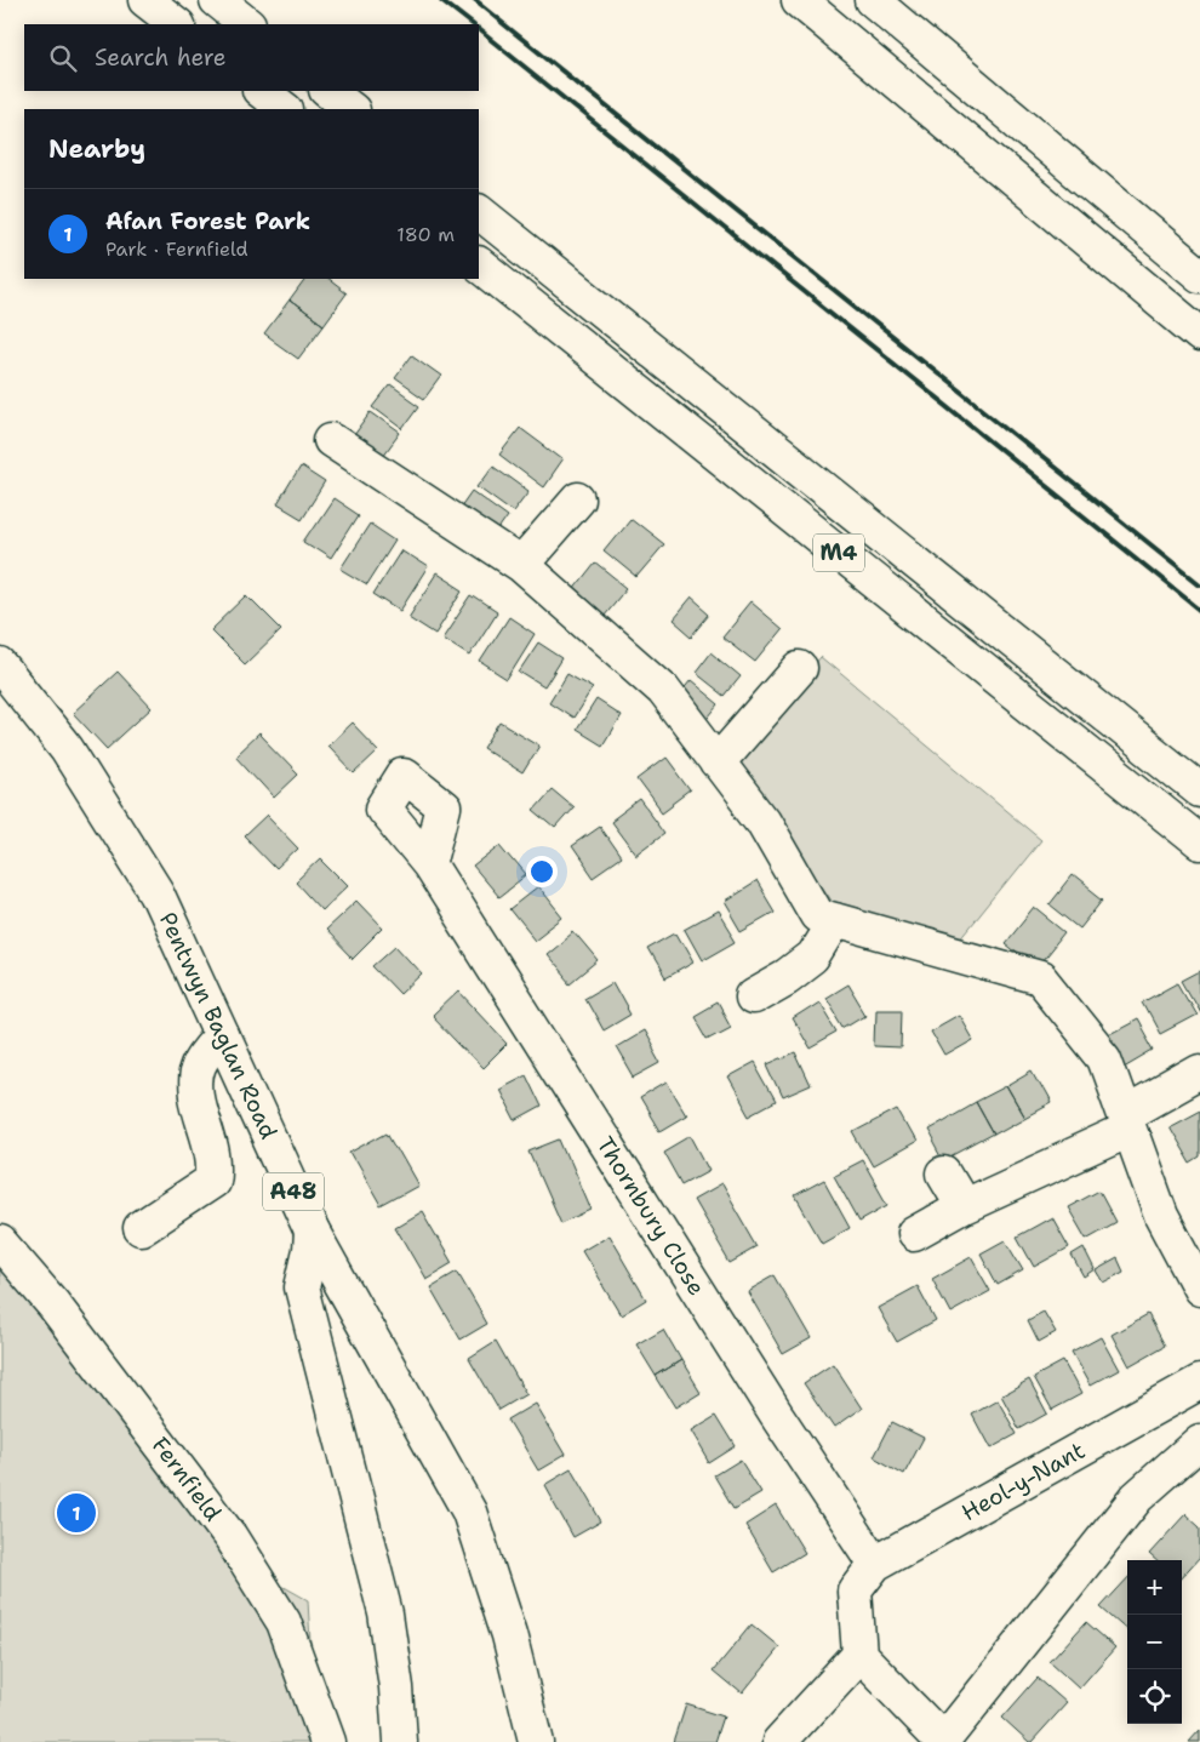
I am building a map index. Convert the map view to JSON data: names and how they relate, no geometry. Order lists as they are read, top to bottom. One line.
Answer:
{"streets":{"main road":["M4","Pentwyn Baglan Road","A48","Thornbury Close","Fernfield","Heol-y-Nant"]},"crossings":[["Thornbury Close","Heol-y-Nant"]],"page":{"search":"Search here","heading":"Nearby","list":[{"mark":"1","name":"Afan Forest Park","note":"Park · Fernfield","value":"180 m"}],"pins":"1","map_buttons":["+","−"]}}
